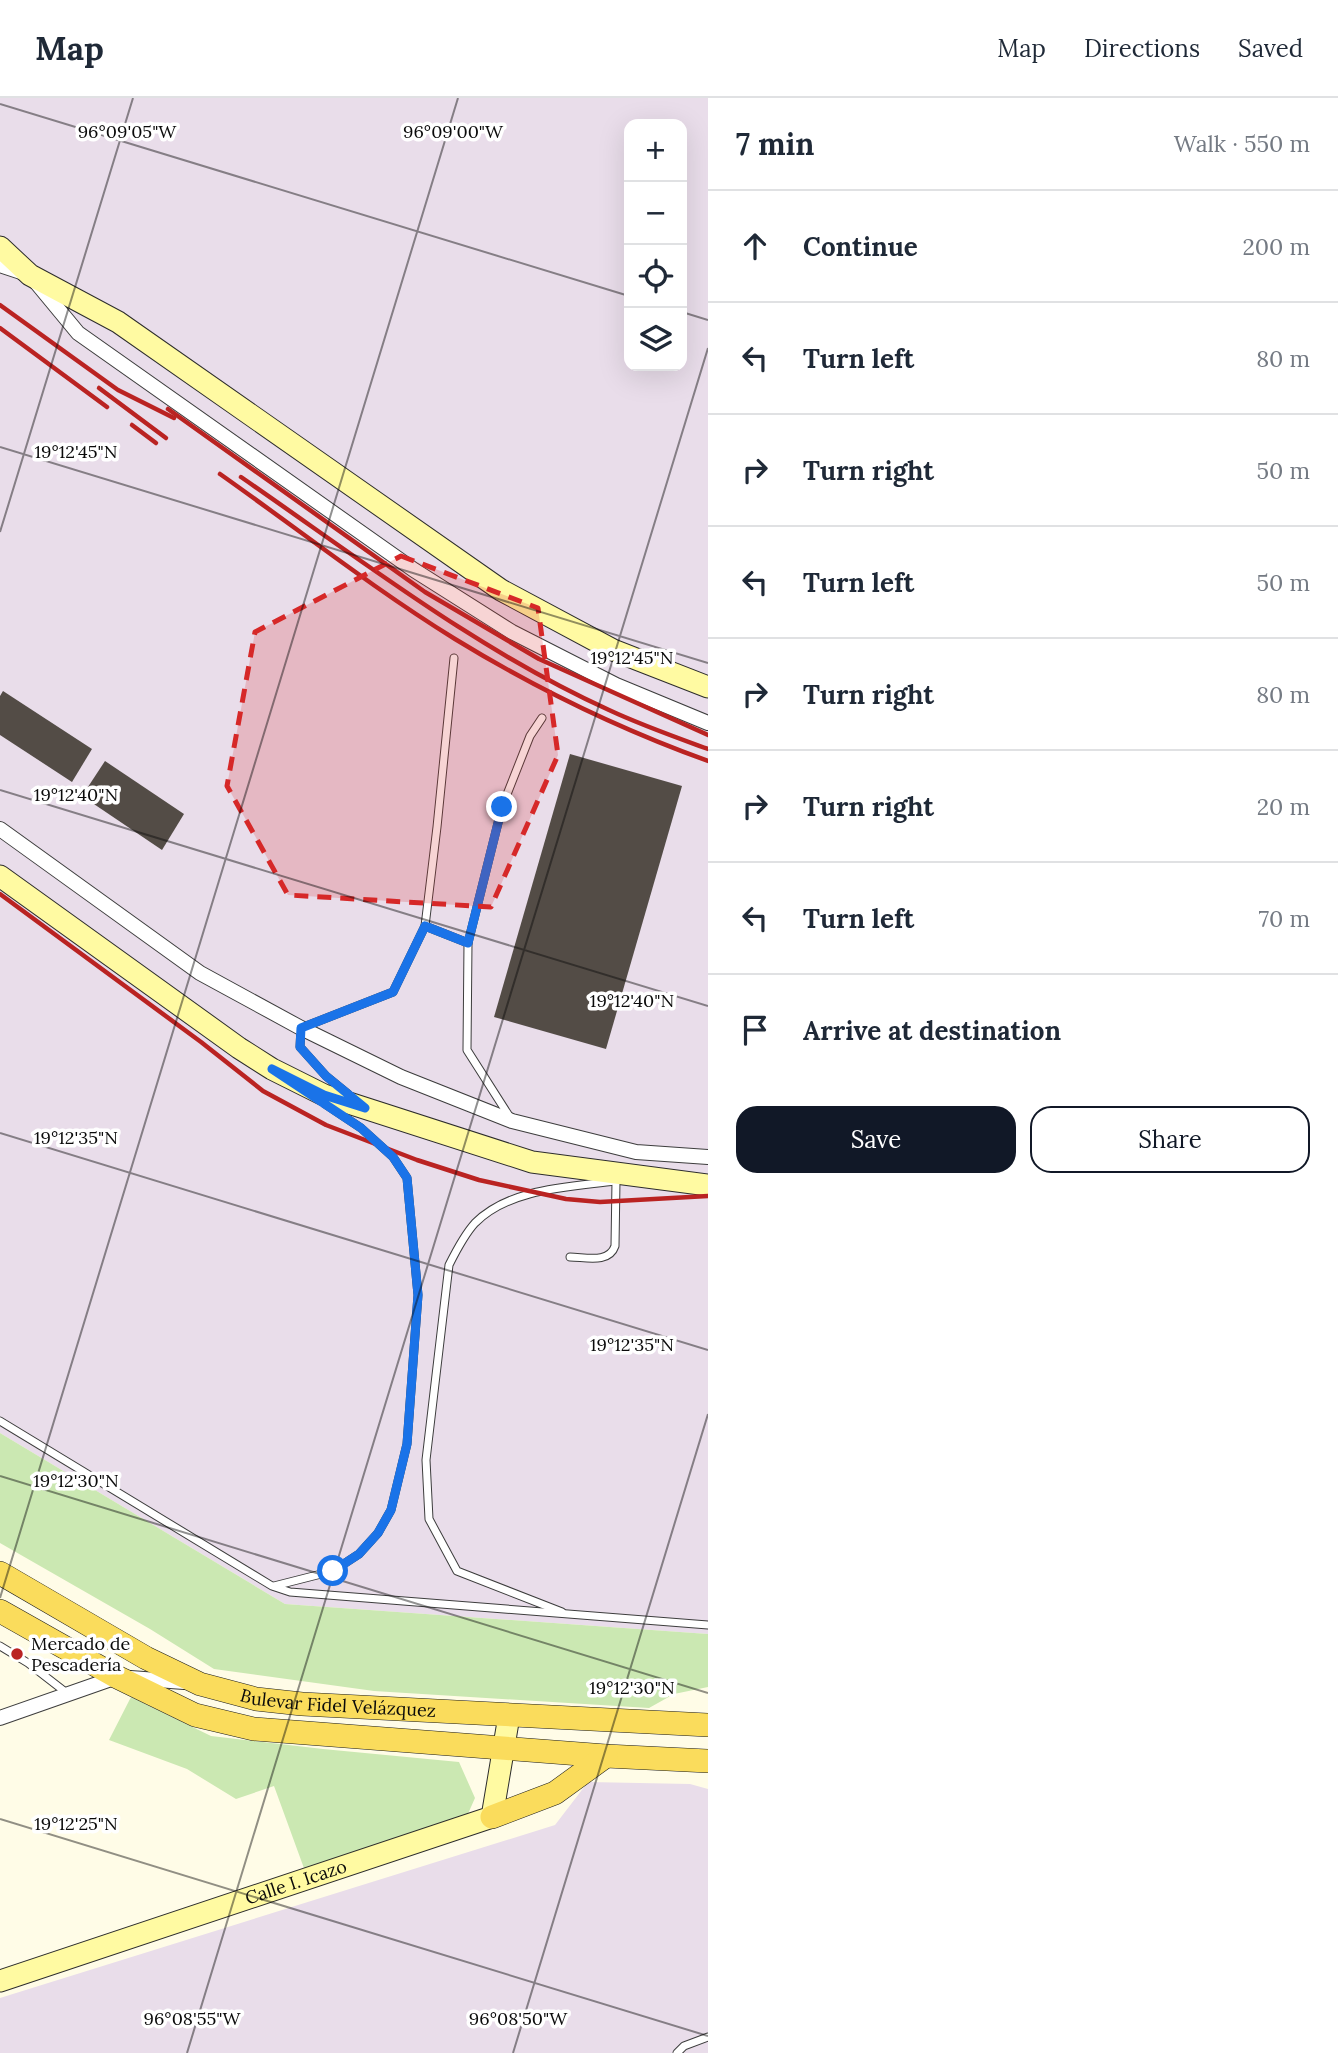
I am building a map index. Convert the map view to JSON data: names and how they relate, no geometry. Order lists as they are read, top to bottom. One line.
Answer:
{"streets":{"main road":["Bulevar Fidel Velázquez"],"street":["Calle I. Icazo"]},"places":["Mercado de Pescadería"],"page":{"header":"Map","nav":["Map","Directions","Saved"],"heading":["7 min","Walk · 550 m"],"map_buttons":["+","−"],"list":[["Continue","200 m"],["Turn left","80 m"],["Turn right","50 m"],["Turn left","50 m"],["Turn right","80 m"],["Turn right","20 m"],["Turn left","70 m"],"Arrive at destination"],"buttons":["Save","Share"]},"coordinates":["96°09'05\"W","96°09'00\"W","19°12'45\"N","19°12'40\"N","19°12'35\"N","19°12'30\"N","19°12'25\"N","96°08'55\"W","96°08'50\"W"]}
